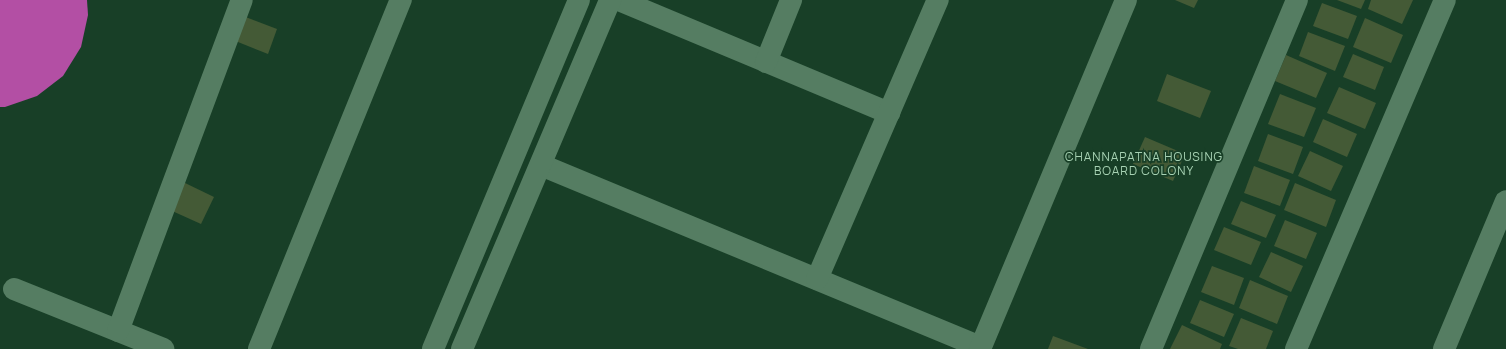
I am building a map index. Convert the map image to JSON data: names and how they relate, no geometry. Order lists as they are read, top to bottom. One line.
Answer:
{"districts":["CHANNAPATNA HOUSING BOARD COLONY"]}
